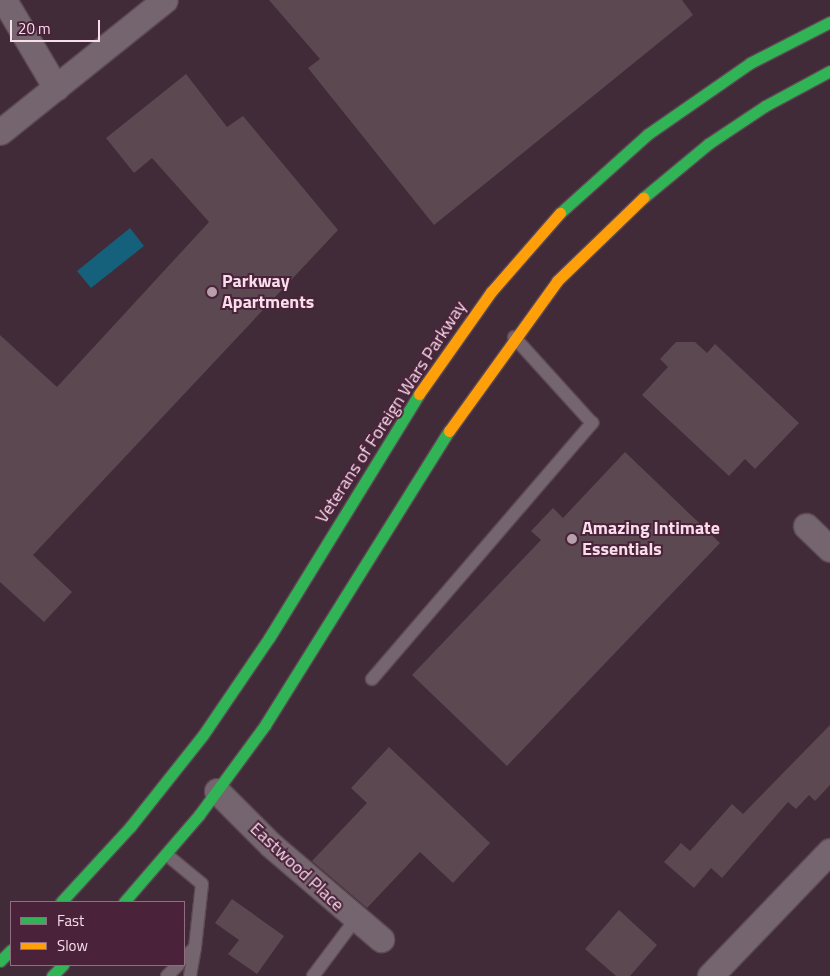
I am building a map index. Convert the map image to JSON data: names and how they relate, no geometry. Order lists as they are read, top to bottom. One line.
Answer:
{"streets":{"highway":["Veterans of Foreign Wars Parkway"],"street":["Eastwood Place"]},"places":["Parkway Apartments","Amazing Intimate Essentials"],"legend":["Fast","Slow"],"scale_bar":"20 m"}
